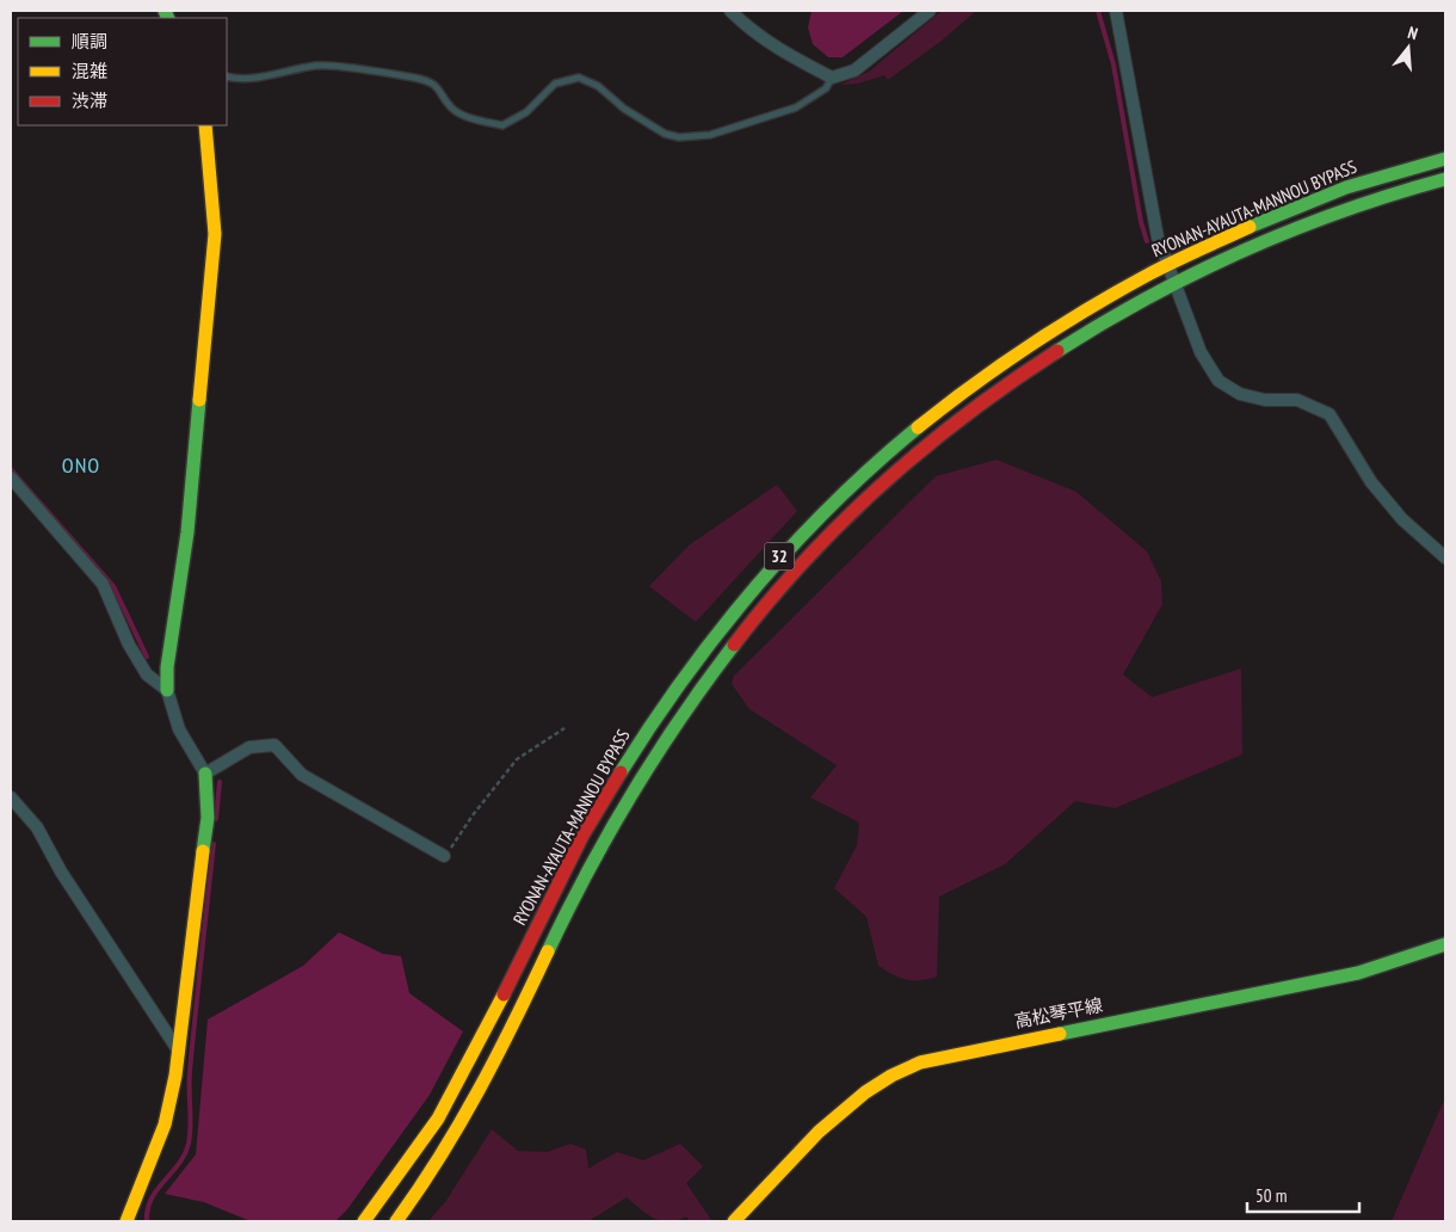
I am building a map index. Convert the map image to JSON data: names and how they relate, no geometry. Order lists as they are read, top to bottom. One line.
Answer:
{"streets":{"main road":["RYONAN-AYAUTA-MANNOU BYPASS","32","高松琴平線"]},"districts":["ONO"],"legend":["順調","混雑","渋滞"],"scale_bar":"50 m","north":"top"}
